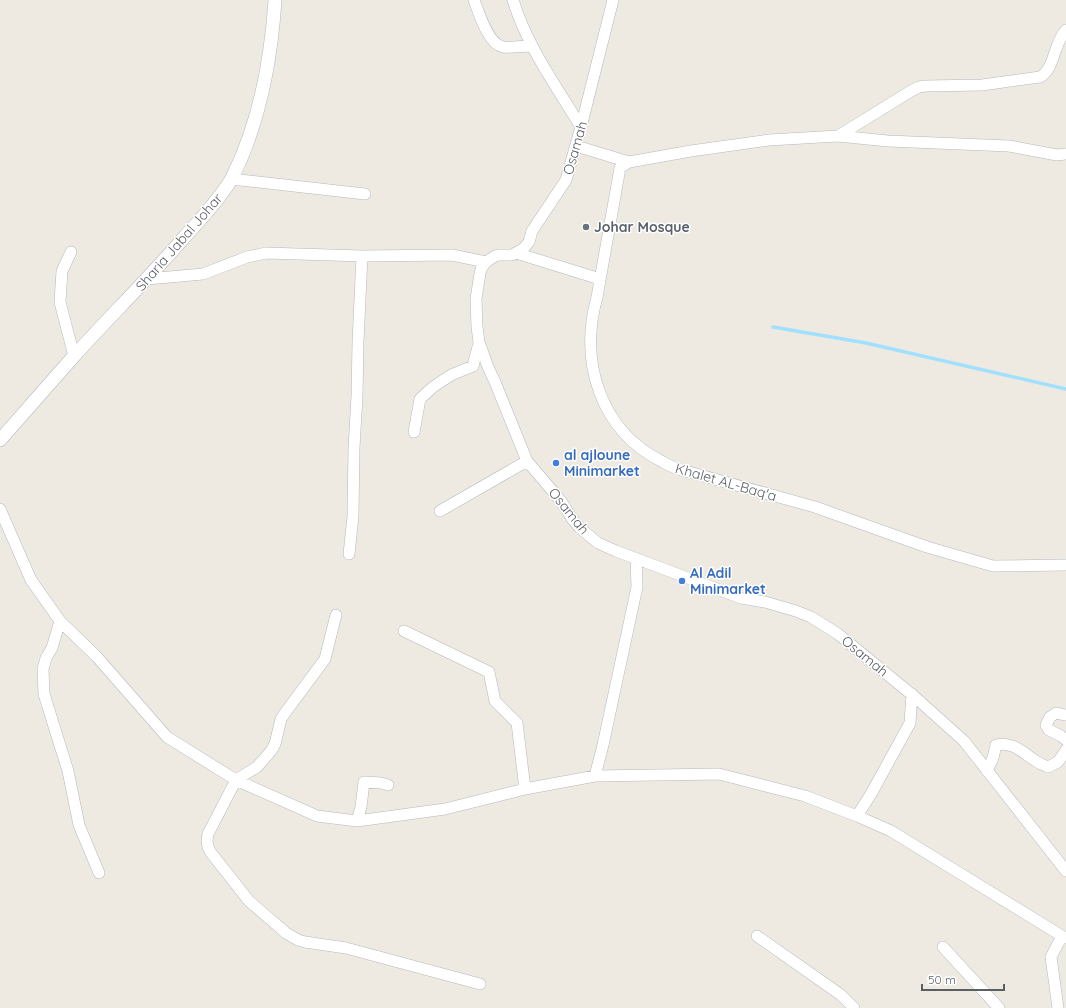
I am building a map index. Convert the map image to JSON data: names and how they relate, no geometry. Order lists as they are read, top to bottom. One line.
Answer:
{"streets":{"street":["Osamah","Sharia Jabal Johar","Khalet AL-Baq'a"]},"places":["Johar Mosque","al ajloune Minimarket","Al Adil Minimarket"],"scale_bar":"50 m"}
